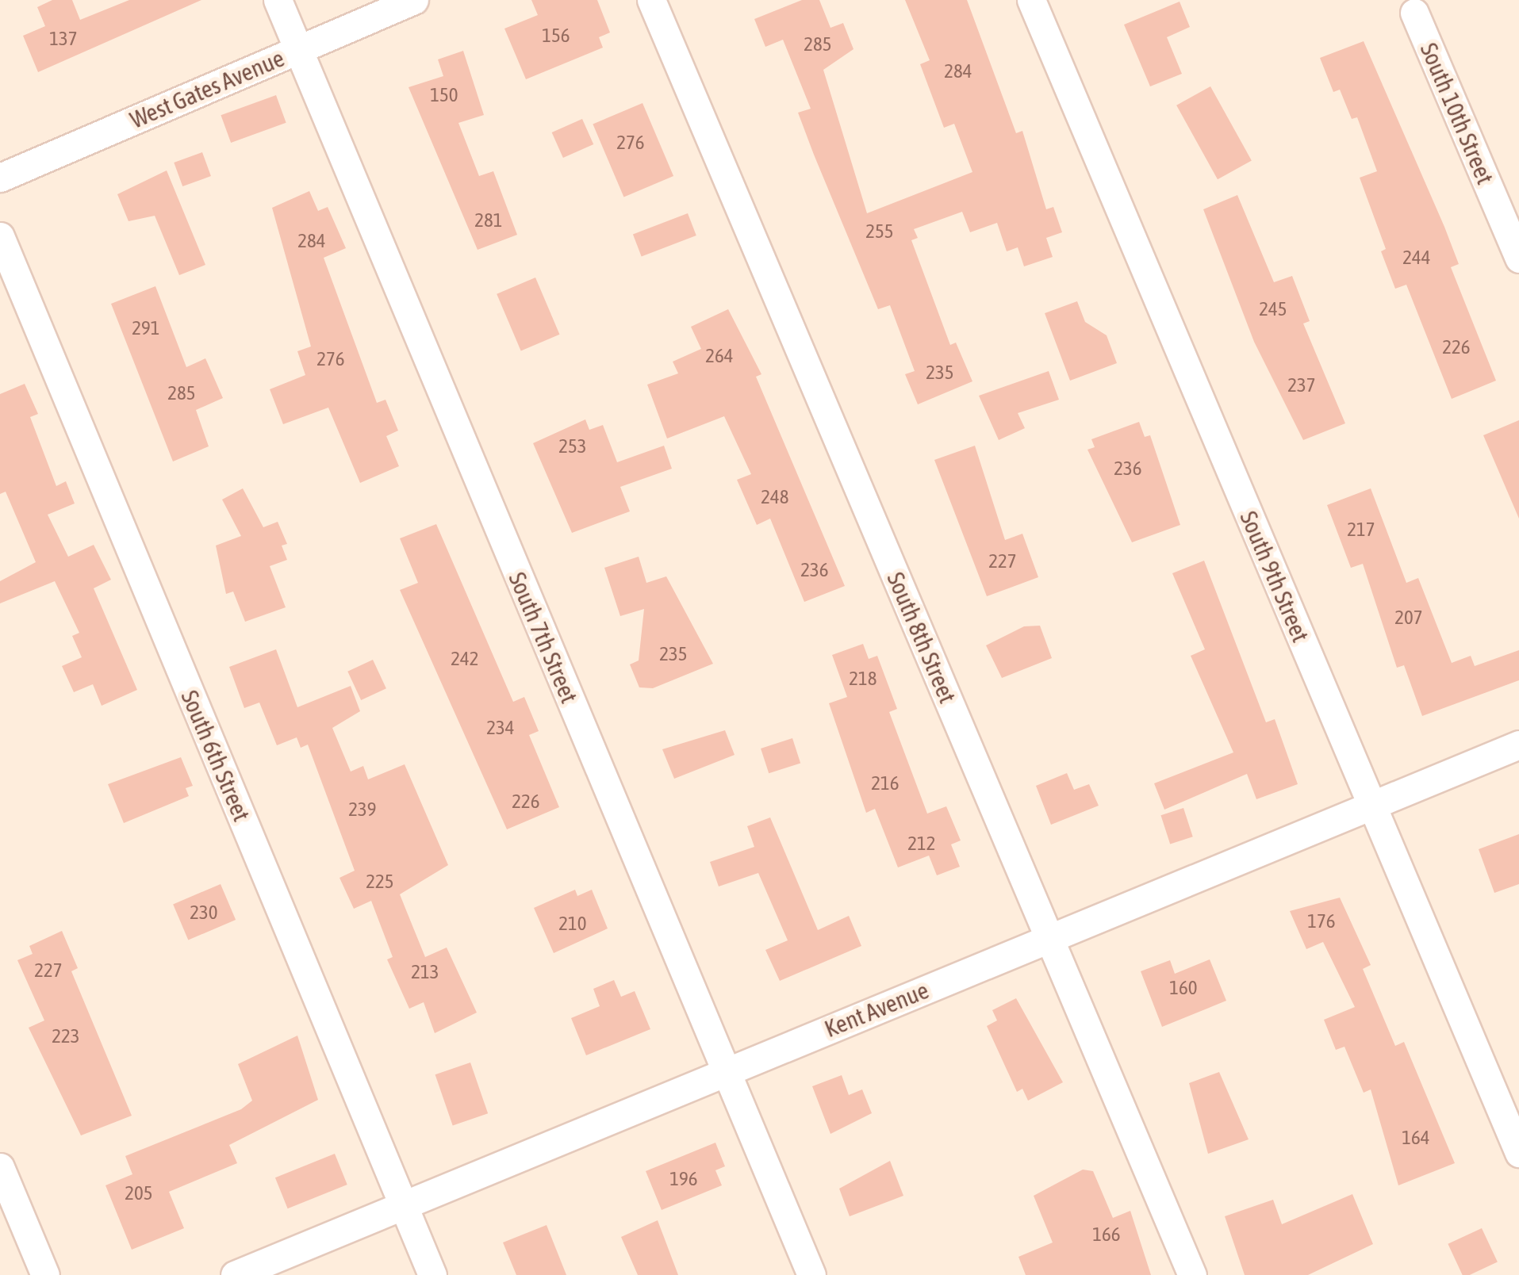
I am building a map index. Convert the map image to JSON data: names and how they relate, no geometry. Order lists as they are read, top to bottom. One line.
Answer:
{"streets":{"street":["West Gates Avenue","South 10th Street","South 9th Street","South 7th Street","South 8th Street","South 6th Street","Kent Avenue"]},"crossings":[["West Gates Avenue","South 7th Street"],["South 9th Street","Kent Avenue"],["South 7th Street","Kent Avenue"],["South 8th Street","Kent Avenue"],["South 6th Street","Kent Avenue"]],"house_numbers":["156","137","285","284","150","276","281","255","284","244","245","291","226","264","276","235","237","285","253","236","248","217","227","236","207","235","242","218","234","216","226","239","212","225","230","176","210","227","213","160","223","164","196","205","166"]}
